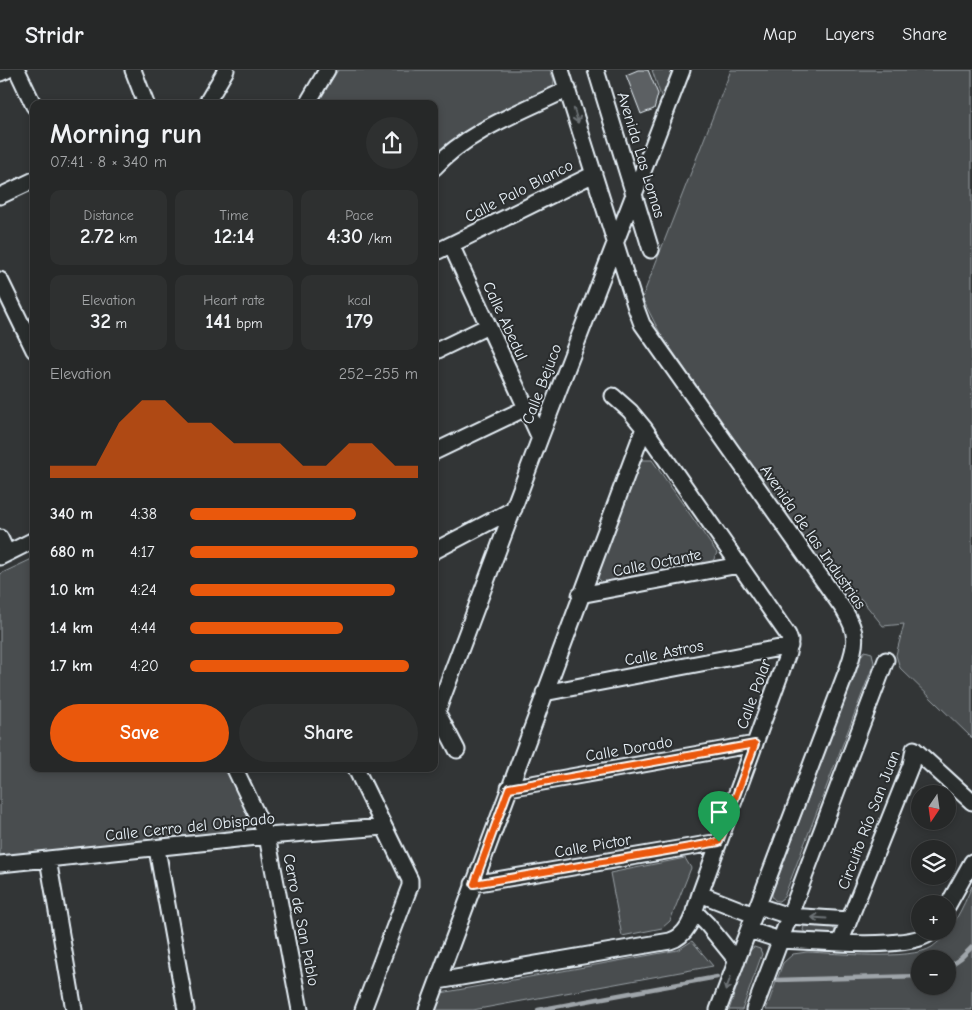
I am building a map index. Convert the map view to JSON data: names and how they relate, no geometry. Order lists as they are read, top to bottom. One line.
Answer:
{"streets":{"street":["Avenida Las Lomas","Calle Palo Blanco","Calle Abedul","Calle Bejuco","Avenida de las Industrias","Calle Octante","Calle Astros","Calle Polar","Calle Dorado","Circuito Río San Juan","Calle Cerro del Obispado","Calle Pictor","Cerro de San Pablo"]},"crossings":[["Avenida Las Lomas","Calle Bejuco"],["Calle Palo Blanco","Calle Abedul"],["Calle Abedul","Calle Bejuco"],["Calle Bejuco","Avenida de las Industrias"],["Calle Octante","Calle Polar"],["Calle Astros","Calle Polar"],["Calle Polar","Calle Dorado"],["Calle Polar","Calle Pictor"],["Calle Cerro del Obispado","Cerro de San Pablo"]],"north":"bottom","page":{"header":"Stridr","nav":["Map","Layers","Share"],"heading":["Morning run","07:41 · 8 × 340 m"],"stats":[["Distance","2.72 km"],["Time","12:14"],["Pace","4:30 /km"],["Elevation","32 m"],["Heart rate","141 bpm"],["kcal","179"]],"chart":["Elevation","252–255 m"],"list":[{"name":"340 m","note":"4:38"},{"name":"680 m","note":"4:17"},{"name":"1.0 km","note":"4:24"},{"name":"1.4 km","note":"4:44"},{"name":"1.7 km","note":"4:20"}],"buttons":["Save","Share"],"map_buttons":["+","−"]}}
